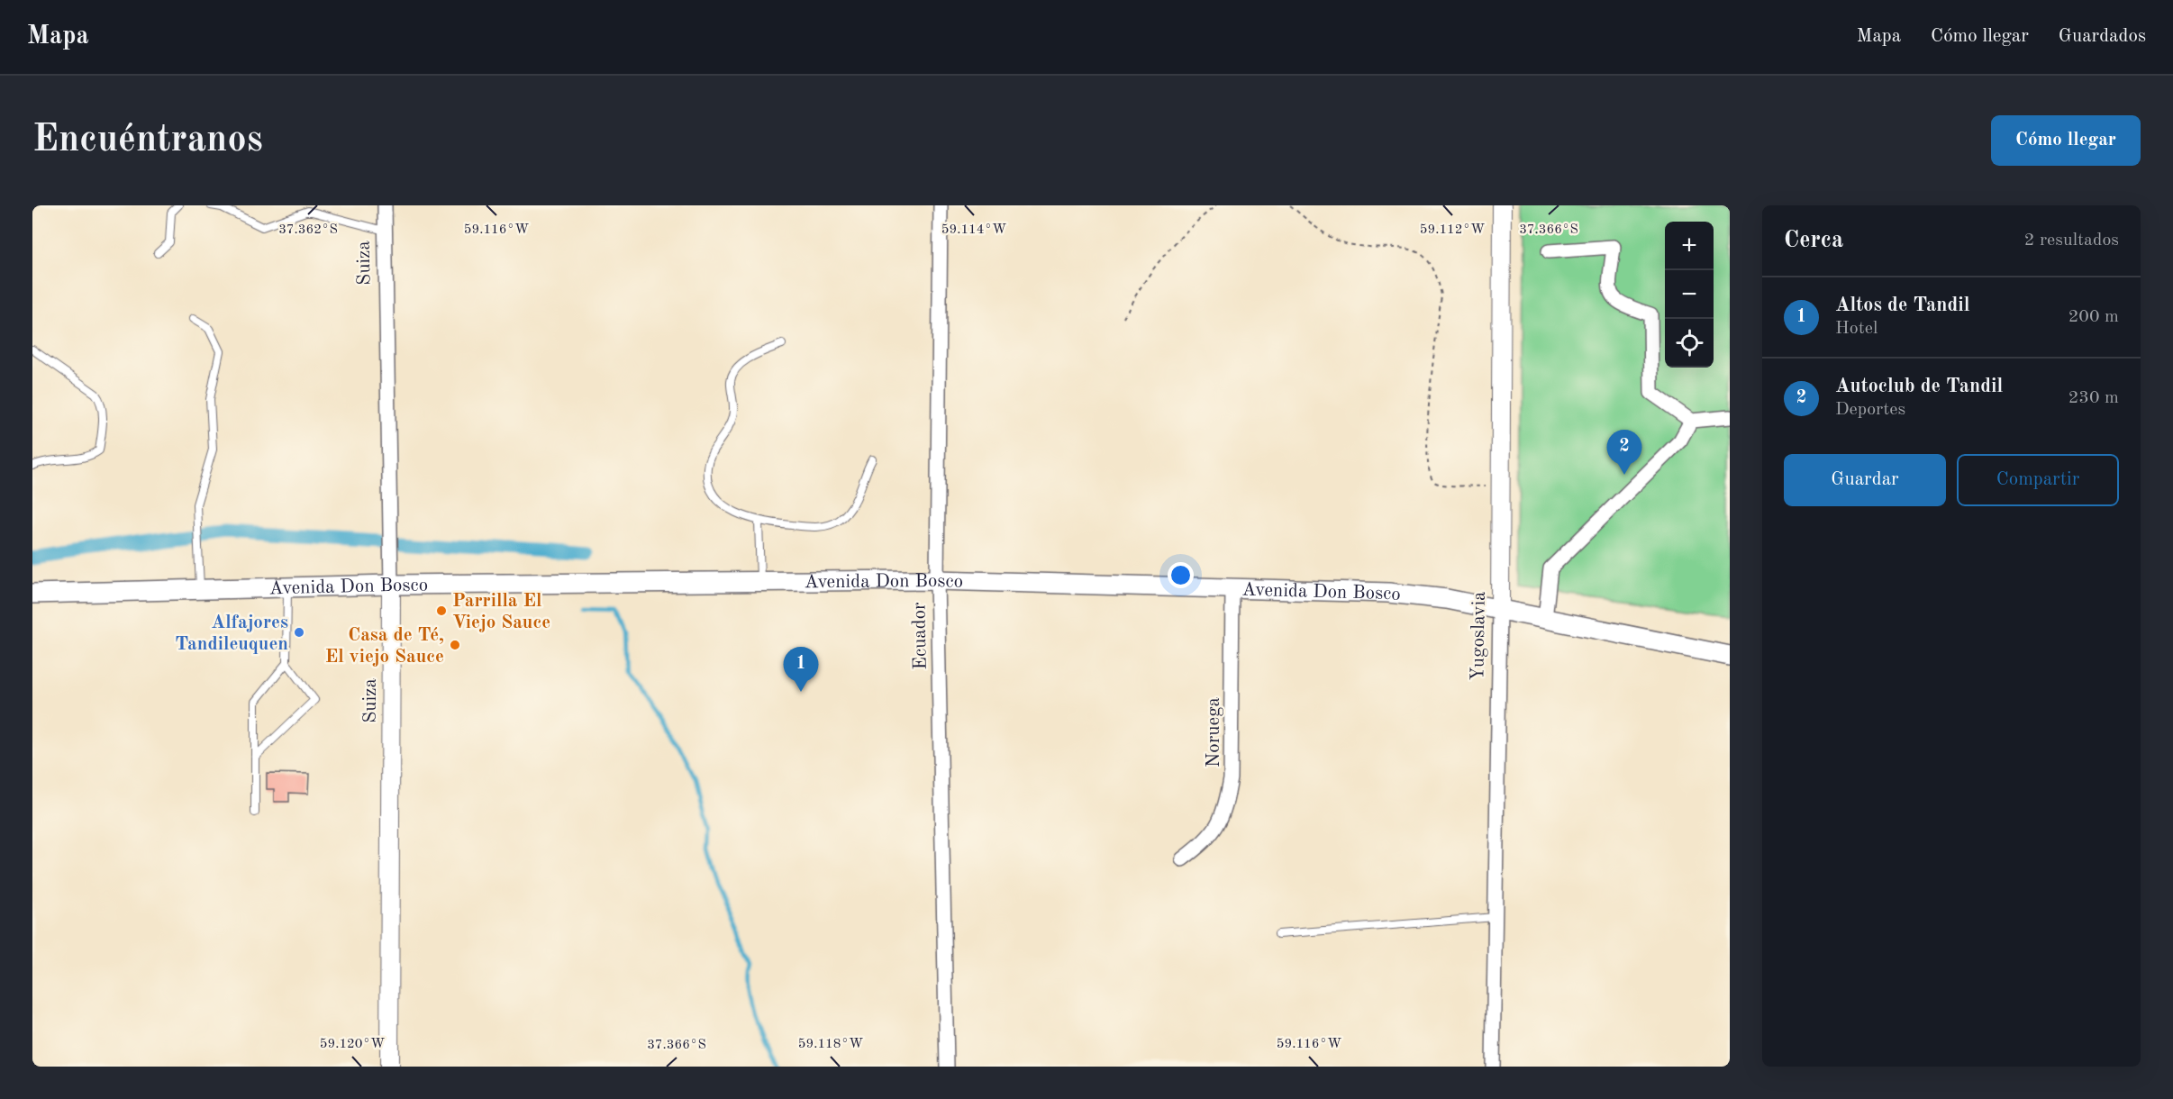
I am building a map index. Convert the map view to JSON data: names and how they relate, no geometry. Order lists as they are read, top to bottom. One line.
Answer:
{"streets":{"main road":["Avenida Don Bosco"],"street":["Suiza","Ecuador","Yugoslavia","Noruega"]},"crossings":[["Suiza","Avenida Don Bosco"],["Avenida Don Bosco","Ecuador"],["Avenida Don Bosco","Yugoslavia"],["Avenida Don Bosco","Noruega"]],"places":["Parrilla El Viejo Sauce","Alfajores Tandileuquen","Casa de Té, El viejo Sauce"],"page":{"header":"Mapa","nav":["Mapa","Cómo llegar","Guardados"],"buttons":["Cómo llegar",["Guardar","Compartir"]],"title":"Encuéntranos","heading":["Cerca","2 resultados"],"map_buttons":["+","−"],"list":[{"mark":"1","name":"Altos de Tandil","note":"Hotel","value":"200 m"},{"mark":"2","name":"Autoclub de Tandil","note":"Deportes","value":"230 m"}],"pins":["2","1"]},"coordinates":["37.362°S","37.366°S","59.116°W","59.114°W","59.112°W","59.120°W","59.118°W"]}
